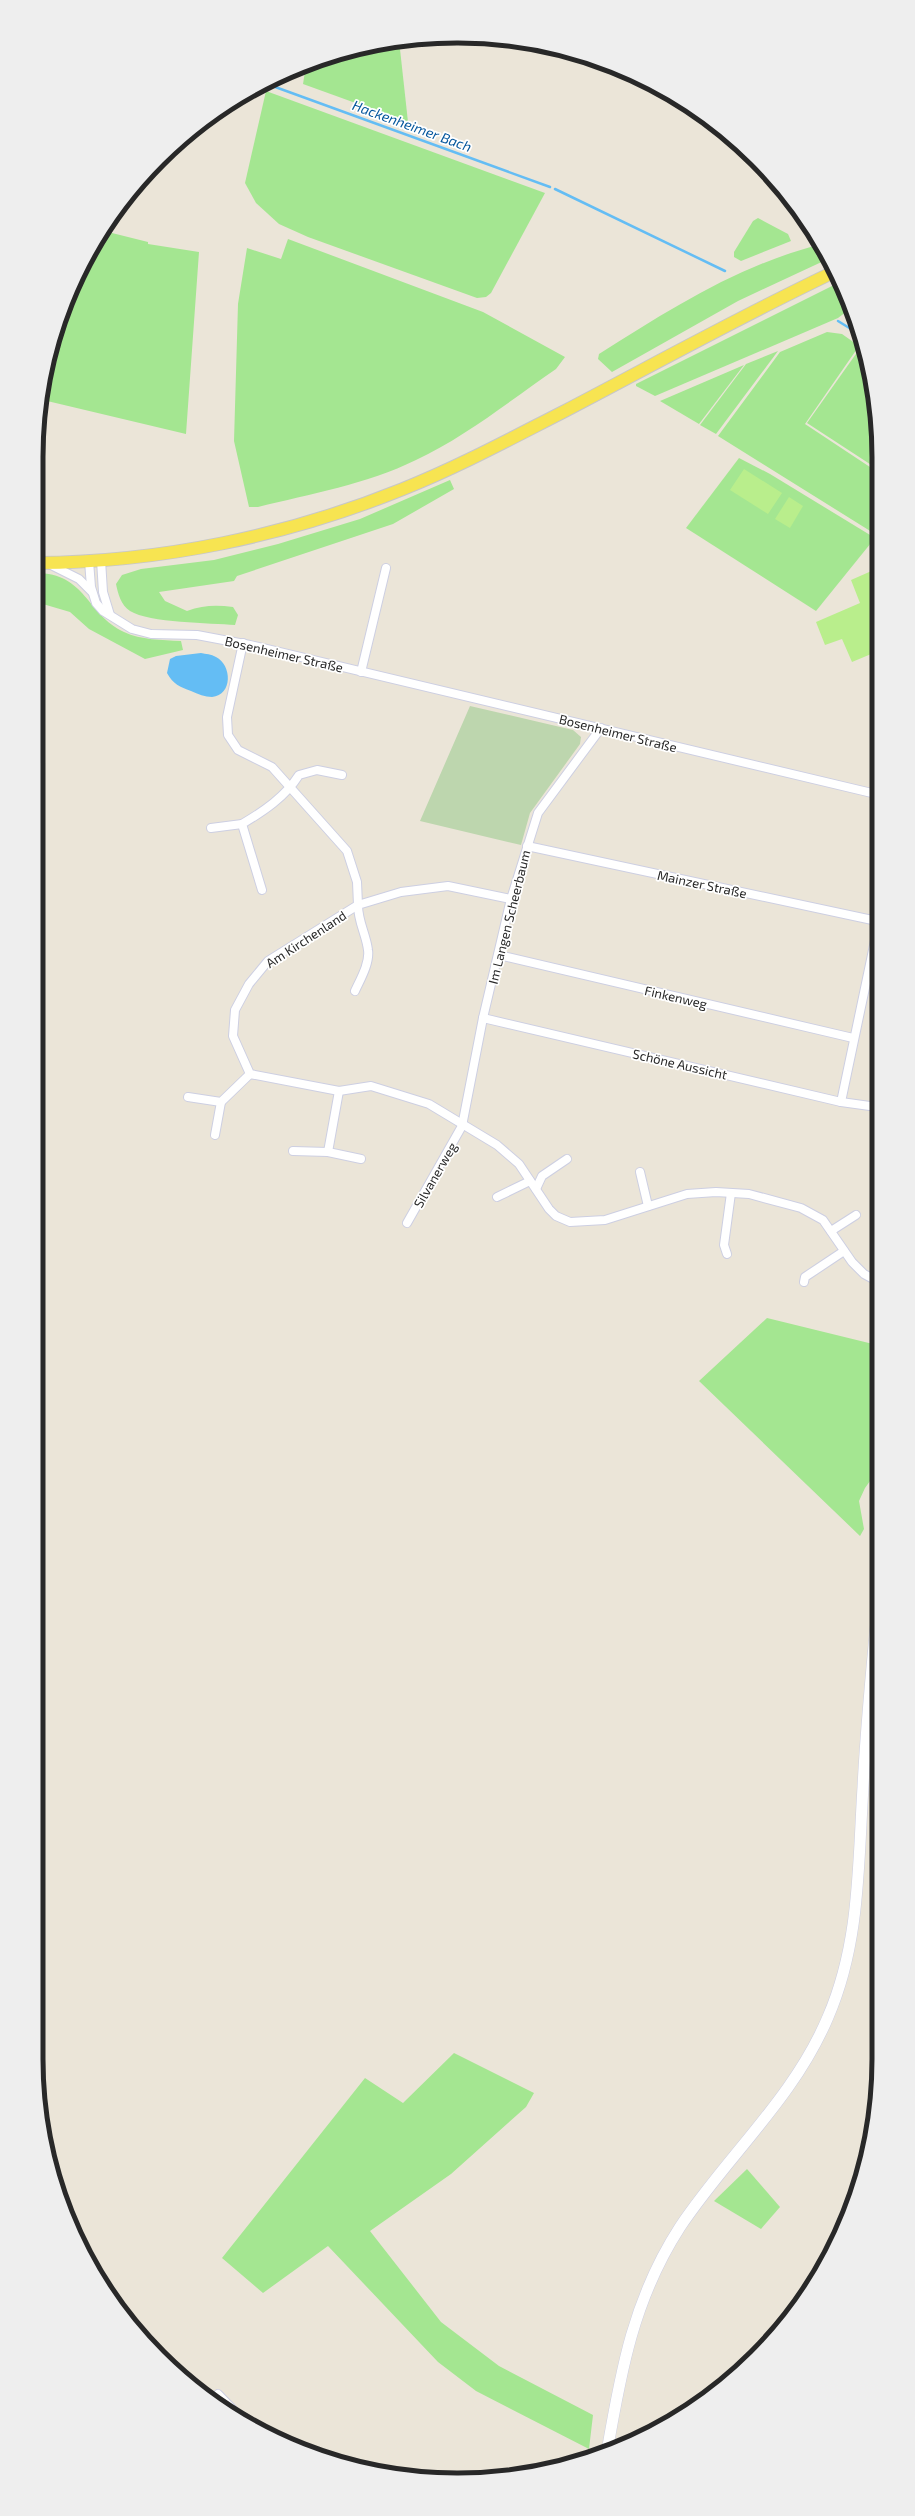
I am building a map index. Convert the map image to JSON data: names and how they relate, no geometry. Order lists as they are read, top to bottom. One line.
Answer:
{"streets":{"street":["Bosenheimer Straße","Mainzer Straße","Im Langen Scheerbaum","Am Kirchenland","Finkenweg","Schöne Aussicht","Silvanerweg"]},"crossings":[["Bosenheimer Straße","Im Langen Scheerbaum"],["Bosenheimer Straße","Am Kirchenland"],["Mainzer Straße","Im Langen Scheerbaum"],["Im Langen Scheerbaum","Finkenweg"],["Im Langen Scheerbaum","Schöne Aussicht"],["Im Langen Scheerbaum","Silvanerweg"]],"water":["Hackenheimer Bach"]}
